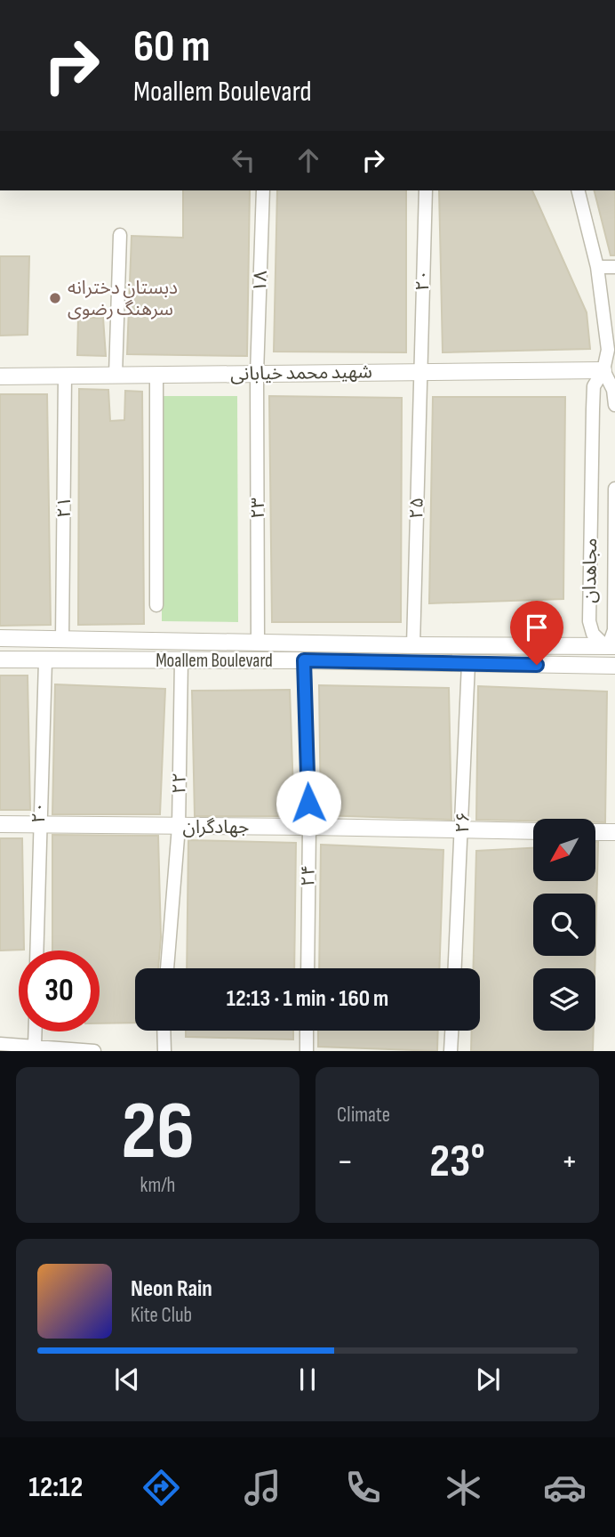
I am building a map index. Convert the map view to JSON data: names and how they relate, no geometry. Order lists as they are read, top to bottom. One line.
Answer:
{"streets":{"street":["۲۰","۱۸","شهید محمد خیابانی","۲۱","۲۳","۲۵","مجاهدان","Moallem Boulevard","۲۲","۲۶","جهادگران","۲۴"]},"crossings":[["۲۰","شهید محمد خیابانی"],["۲۰","۲۵"],["۲۰","Moallem Boulevard"],["۲۰","جهادگران"],["۱۸","شهید محمد خیابانی"],["۱۸","۲۳"],["شهید محمد خیابانی","۲۱"],["شهید محمد خیابانی","۲۳"],["شهید محمد خیابانی","۲۵"],["شهید محمد خیابانی","مجاهدان"],["۲۱","Moallem Boulevard"],["۲۳","Moallem Boulevard"],["۲۵","Moallem Boulevard"],["مجاهدان","Moallem Boulevard"],["Moallem Boulevard","۲۲"],["Moallem Boulevard","۲۶"],["Moallem Boulevard","۲۴"],["۲۲","جهادگران"],["۲۶","جهادگران"],["جهادگران","۲۴"]],"places":["دبستان دخترانه سرهنگ رضوی"],"north":"bottom left","page":{"turn":["60 m","Moallem Boulevard"],"limit":"30","trip":"12:13 · 1 min · 160 m","tile":[["26","km/h"],"Climate"],"heat":["−","23°","+"],"song":["Neon Rain","Kite Club"],"tabs":"12:12"}}
